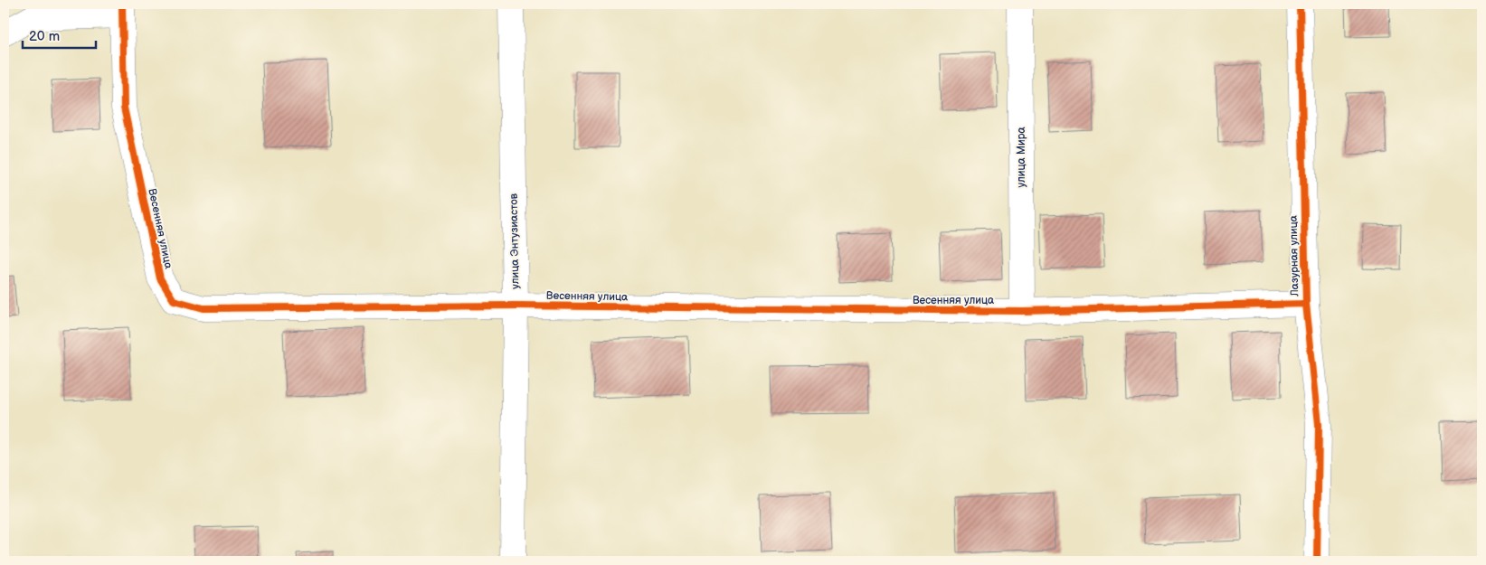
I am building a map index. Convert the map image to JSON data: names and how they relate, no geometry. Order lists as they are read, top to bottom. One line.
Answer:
{"streets":{"street":["улица Мира","Весенняя улица","улица Энтузиастов","Лазурная улица"]},"crossings":[["улица Мира","Весенняя улица"],["Весенняя улица","улица Энтузиастов"],["Весенняя улица","Лазурная улица"]],"scale_bar":"20 m"}
